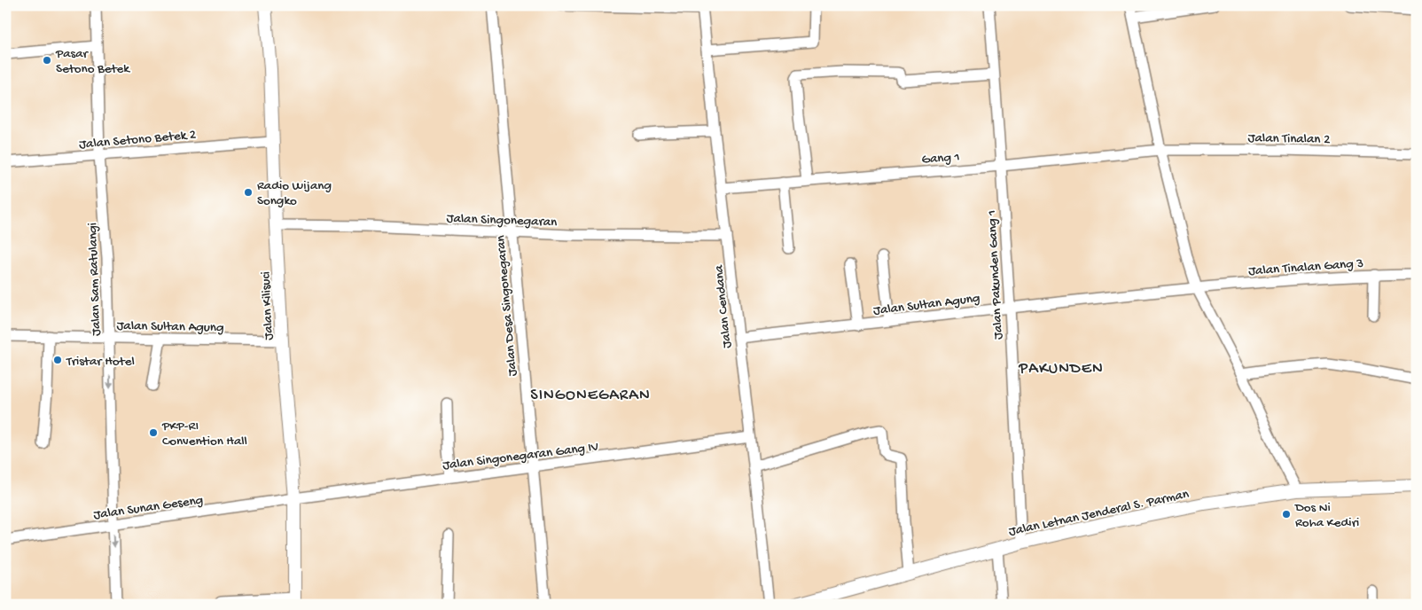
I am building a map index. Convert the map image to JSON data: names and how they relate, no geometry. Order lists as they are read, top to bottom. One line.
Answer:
{"streets":{"main road":["Jalan Kilisuci","Jalan Letnan Jenderal S. Parman"],"street":["Jalan Tinalan 2","Jalan Setono Betek 2","Gang 1","Jalan Singonegaran","Jalan Tinalan Gang 3","Jalan Pakunden Gang 1","Jalan Sam Ratulangi","Jalan Sultan Agung","Jalan Desa Singonegaran","Jalan Cendana","Jalan Singonegaran Gang IV","Jalan Sunan Geseng"]},"crossings":[["Jalan Tinalan 2","Gang 1"],["Jalan Setono Betek 2","Jalan Sam Ratulangi"],["Jalan Setono Betek 2","Jalan Kilisuci"],["Gang 1","Jalan Pakunden Gang 1"],["Gang 1","Jalan Cendana"],["Jalan Singonegaran","Jalan Kilisuci"],["Jalan Singonegaran","Jalan Desa Singonegaran"],["Jalan Singonegaran","Jalan Cendana"],["Jalan Tinalan Gang 3","Jalan Sultan Agung"],["Jalan Pakunden Gang 1","Jalan Sultan Agung"],["Jalan Pakunden Gang 1","Jalan Letnan Jenderal S. Parman"],["Jalan Sam Ratulangi","Jalan Sultan Agung"],["Jalan Sam Ratulangi","Jalan Sunan Geseng"],["Jalan Sultan Agung","Jalan Kilisuci"],["Jalan Sultan Agung","Jalan Cendana"],["Jalan Kilisuci","Jalan Singonegaran Gang IV"],["Jalan Kilisuci","Jalan Sunan Geseng"],["Jalan Desa Singonegaran","Jalan Singonegaran Gang IV"],["Jalan Cendana","Jalan Singonegaran Gang IV"],["Jalan Singonegaran Gang IV","Jalan Sunan Geseng"]],"districts":["PAKUNDEN","SINGONEGARAN"],"places":["Pasar Setono Betek","Radio Wijang Songko","Tristar Hotel","PKP-RI Convention Hall","Dos Ni Roha Kediri"]}
